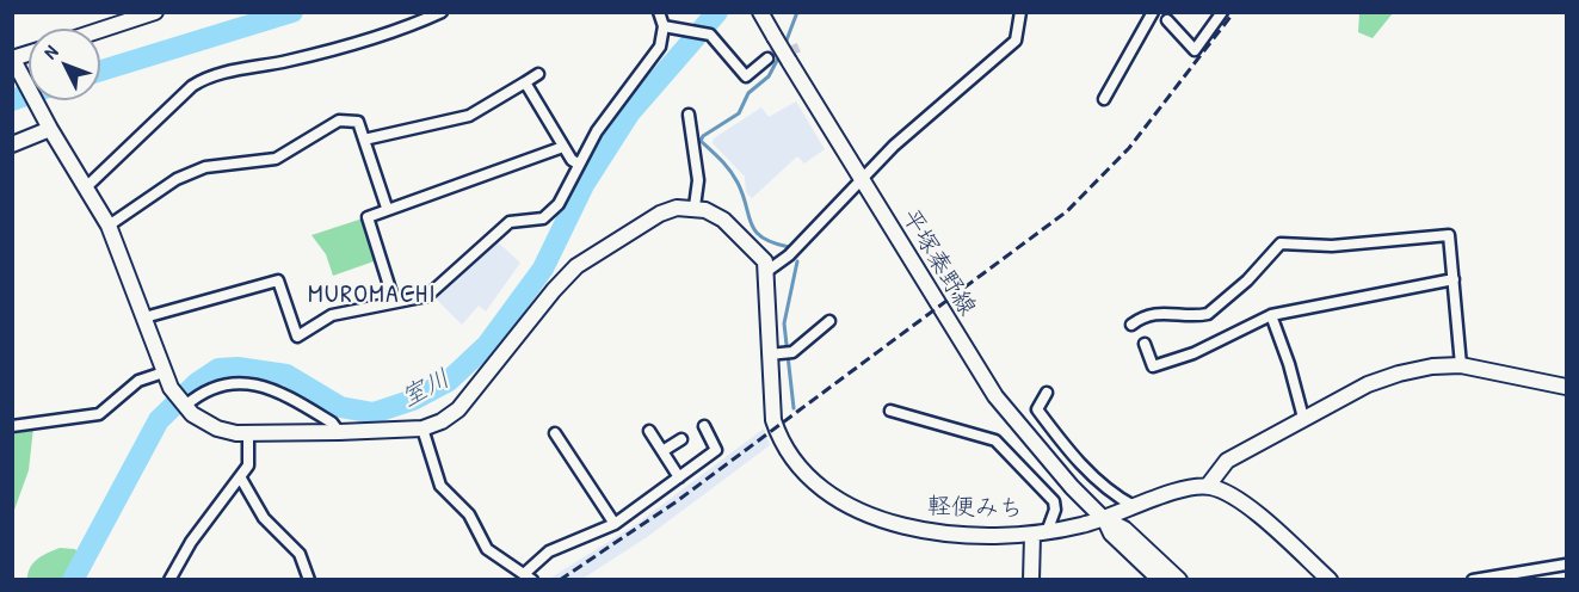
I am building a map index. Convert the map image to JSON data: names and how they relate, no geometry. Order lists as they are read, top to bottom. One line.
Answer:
{"streets":{"street":["平塚秦野線","軽便みち"]},"crossings":[["平塚秦野線","軽便みち"]],"districts":["MUROMACHI"],"water":["室川"],"north":"top left"}
